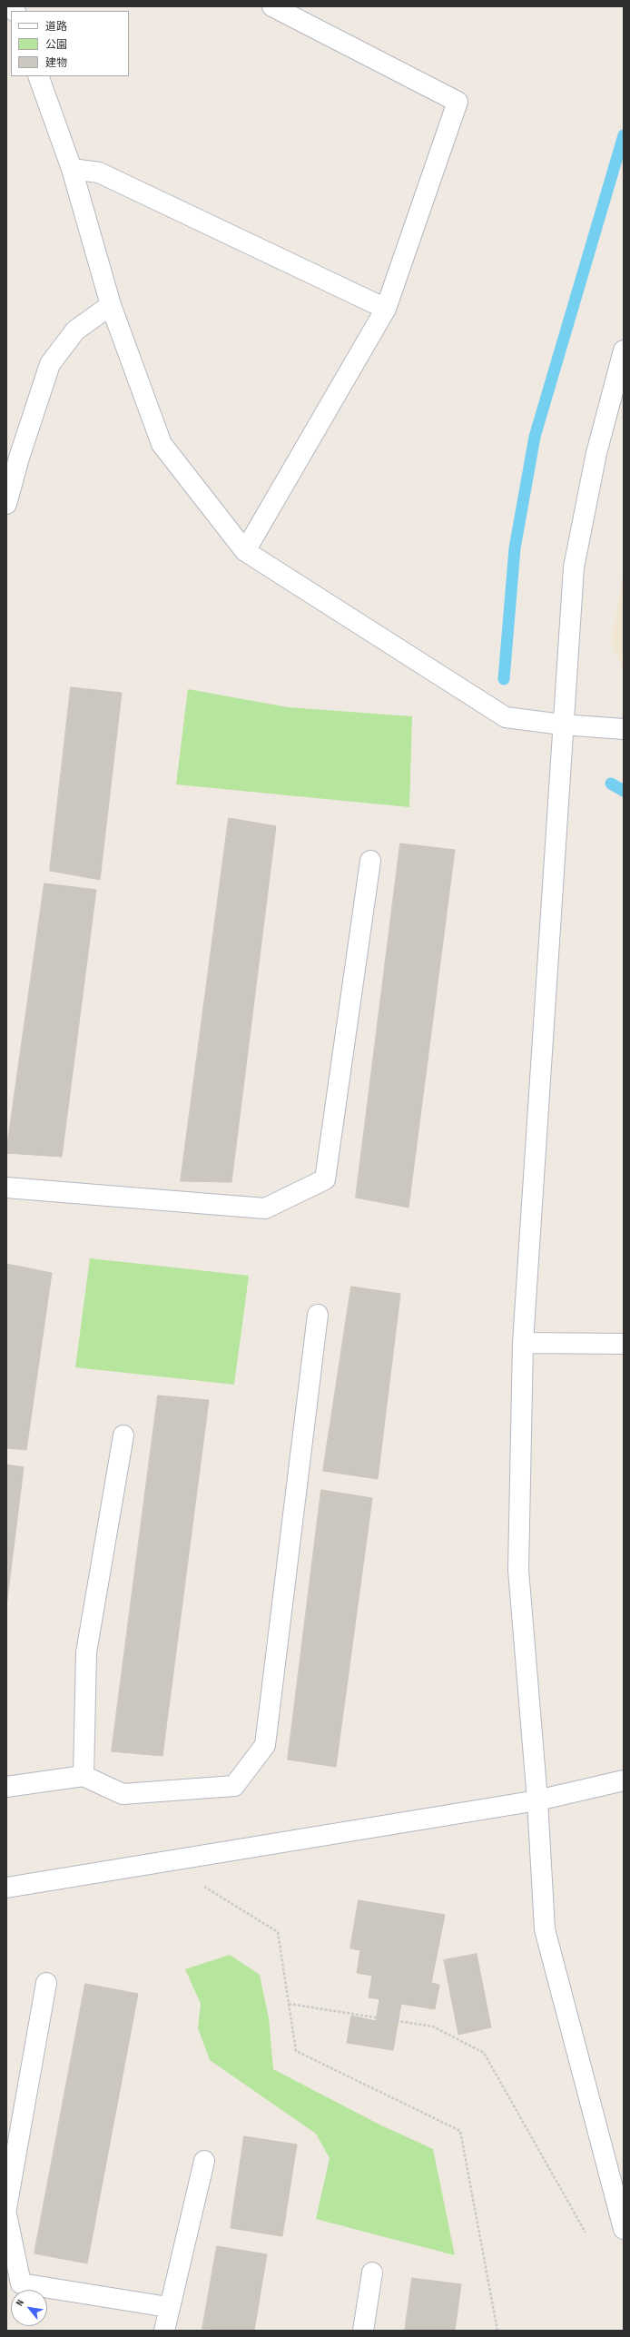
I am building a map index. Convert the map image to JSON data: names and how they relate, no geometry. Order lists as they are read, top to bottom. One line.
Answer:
{"legend":["道路","公園","建物"],"north":"top left"}
